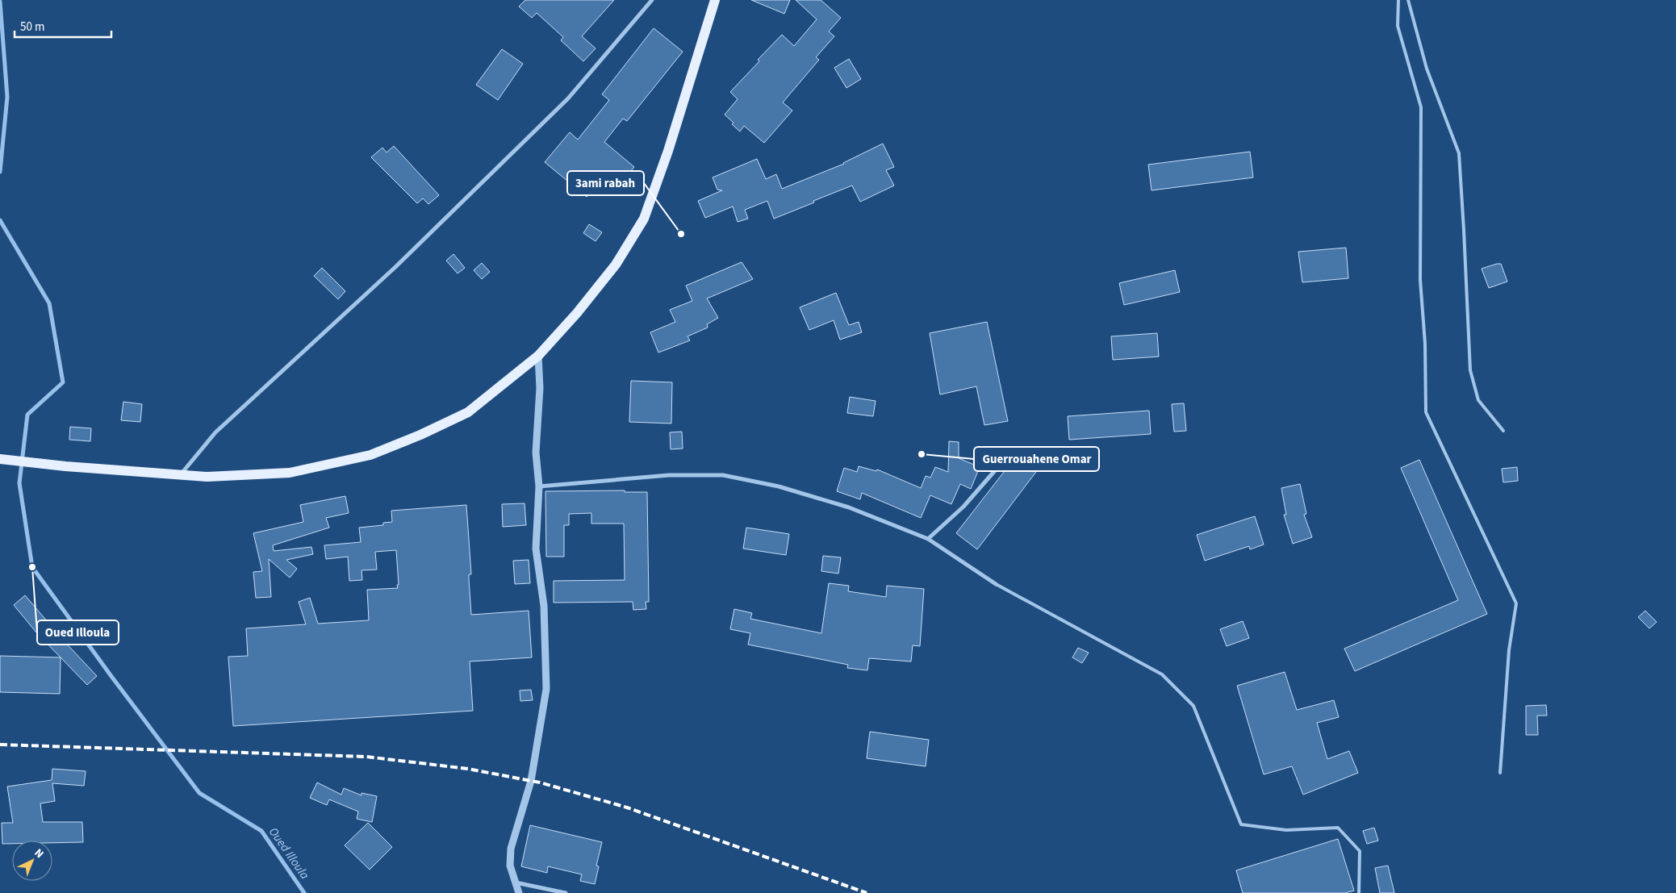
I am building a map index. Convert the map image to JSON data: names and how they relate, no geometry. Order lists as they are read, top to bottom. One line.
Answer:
{"water":["Oued Illoula"],"places":["3ami rabah","Guerrouahene Omar","Oued Illoula"],"scale_bar":"50 m","north":"top right"}
